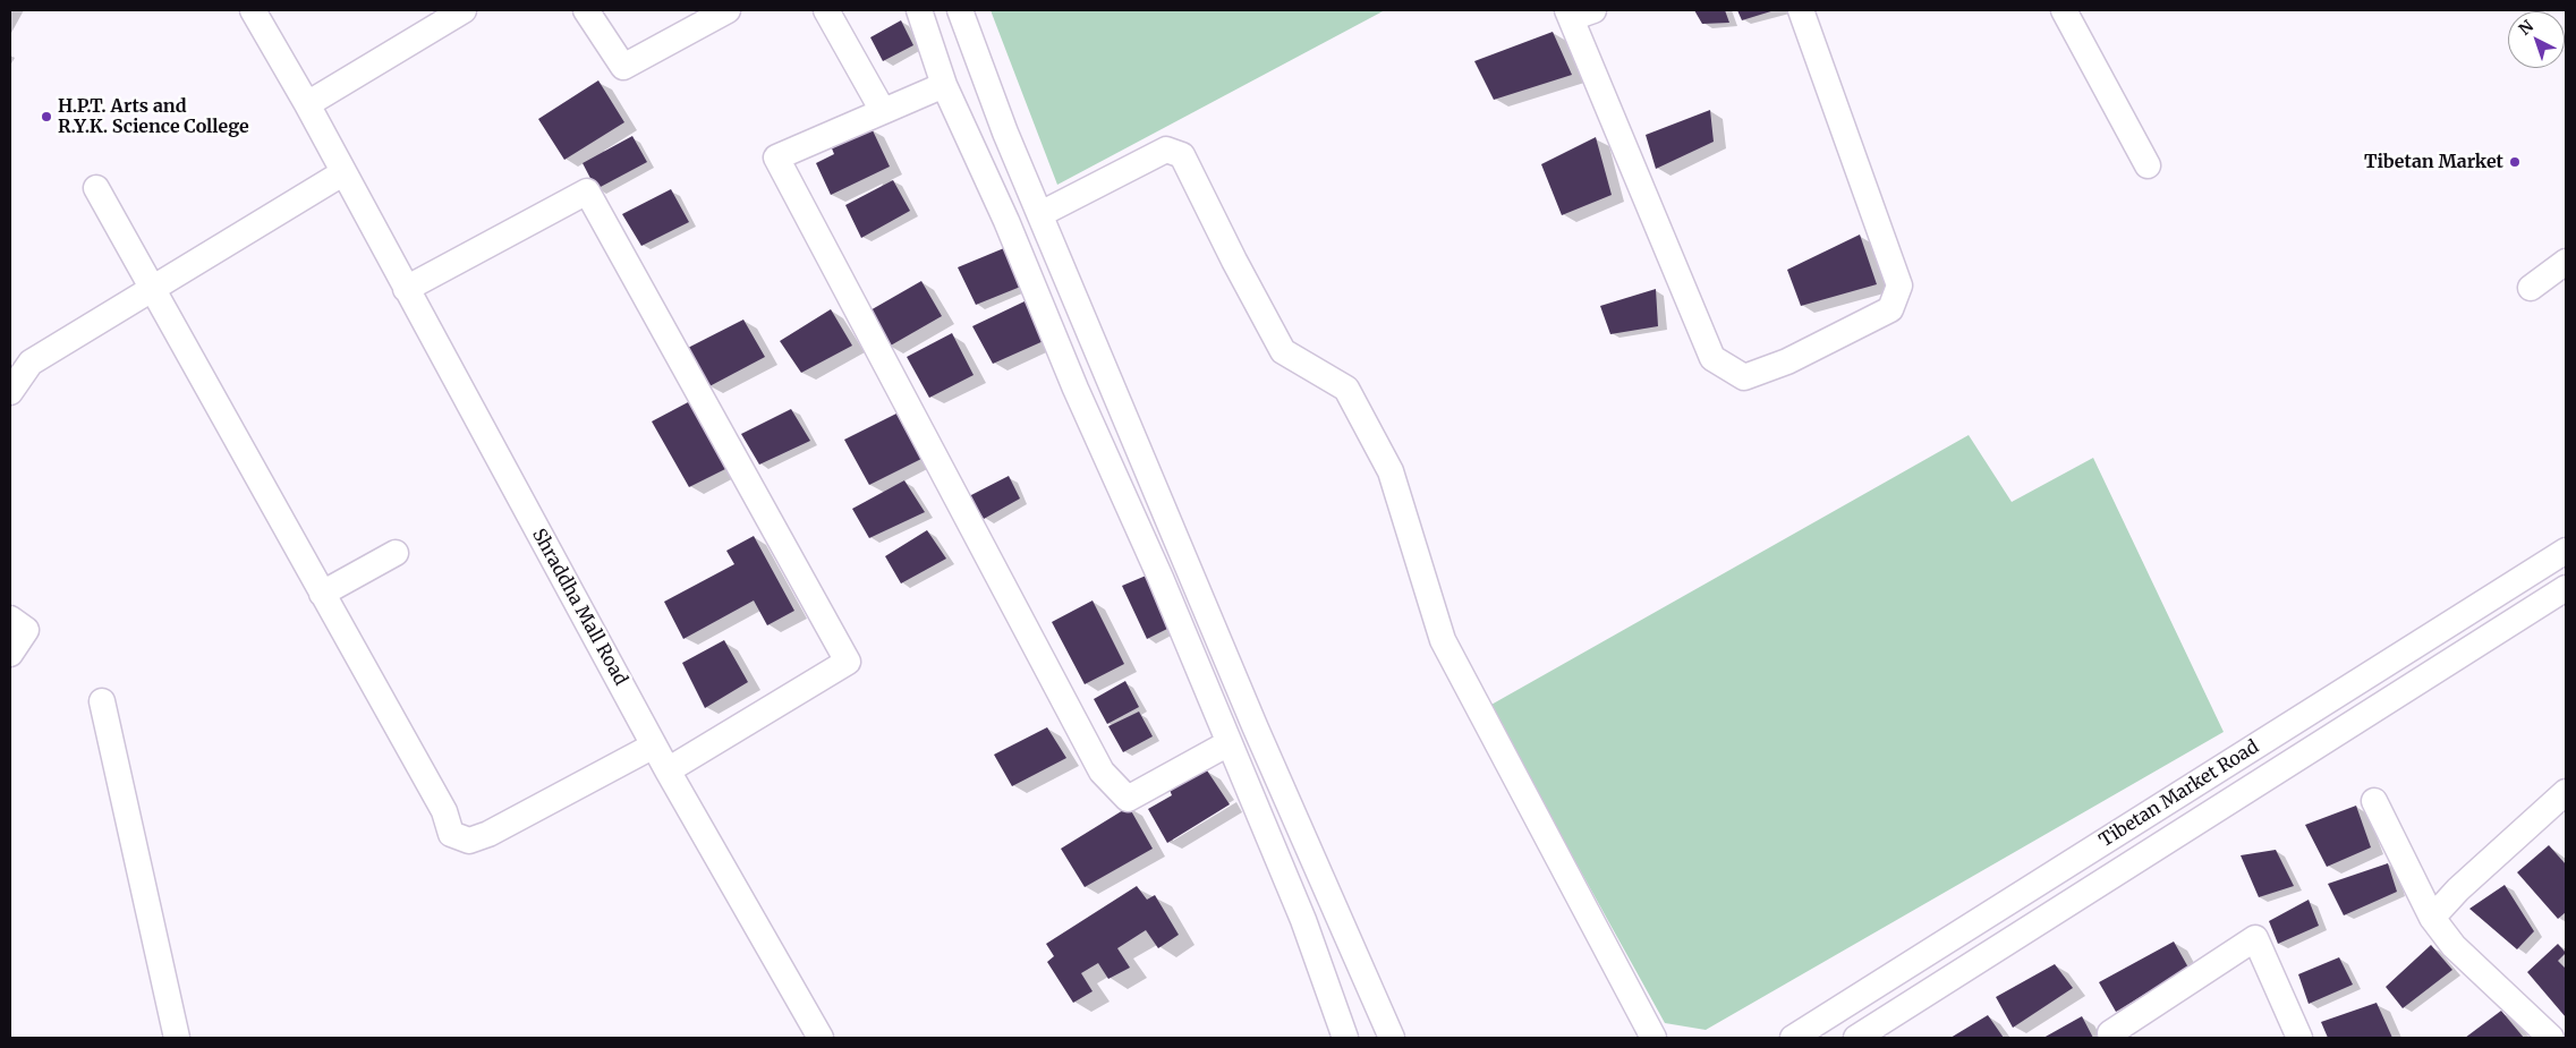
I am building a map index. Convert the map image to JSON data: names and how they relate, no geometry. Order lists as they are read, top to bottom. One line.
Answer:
{"streets":{"street":["Shraddha Mall Road","Tibetan Market Road"]},"places":["H.P.T. Arts and R.Y.K. Science College","Tibetan Market"],"north":"top left"}
